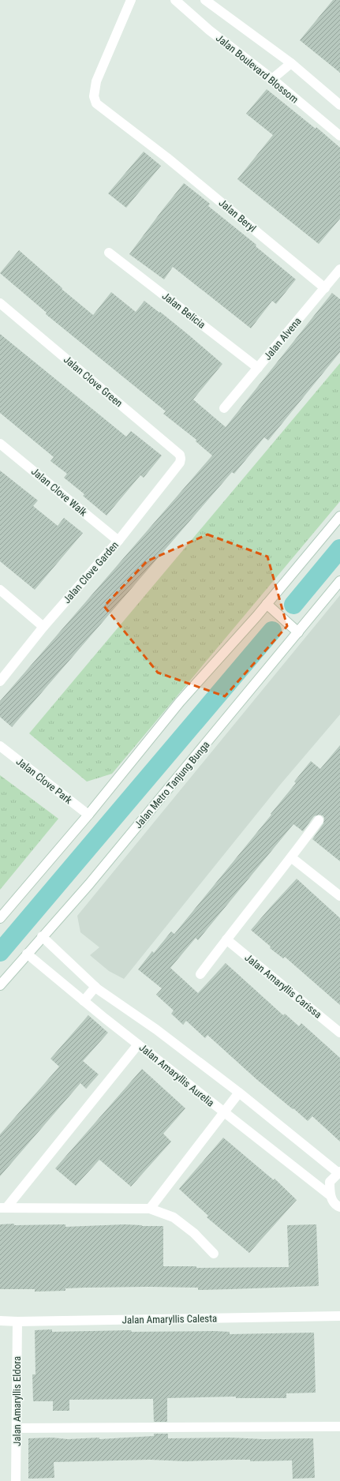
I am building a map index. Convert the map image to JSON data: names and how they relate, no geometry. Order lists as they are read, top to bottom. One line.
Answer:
{"streets":{"street":["Jalan Boulevard Blossom","Jalan Beryl","Jalan Belicia","Jalan Alvena","Jalan Clove Green","Jalan Clove Walk","Jalan Clove Garden","Jalan Clove Park","Jalan Metro Tanjung Bunga","Jalan Amaryllis Carissa","Jalan Amaryllis Aurelia","Jalan Amaryllis Calesta","Jalan Amaryllis Eldora"]},"crossings":[["Jalan Beryl","Jalan Alvena"],["Jalan Belicia","Jalan Alvena"],["Jalan Clove Green","Jalan Clove Garden"],["Jalan Clove Walk","Jalan Clove Garden"],["Jalan Metro Tanjung Bunga","Jalan Amaryllis Aurelia"],["Jalan Amaryllis Calesta","Jalan Amaryllis Eldora"]]}
